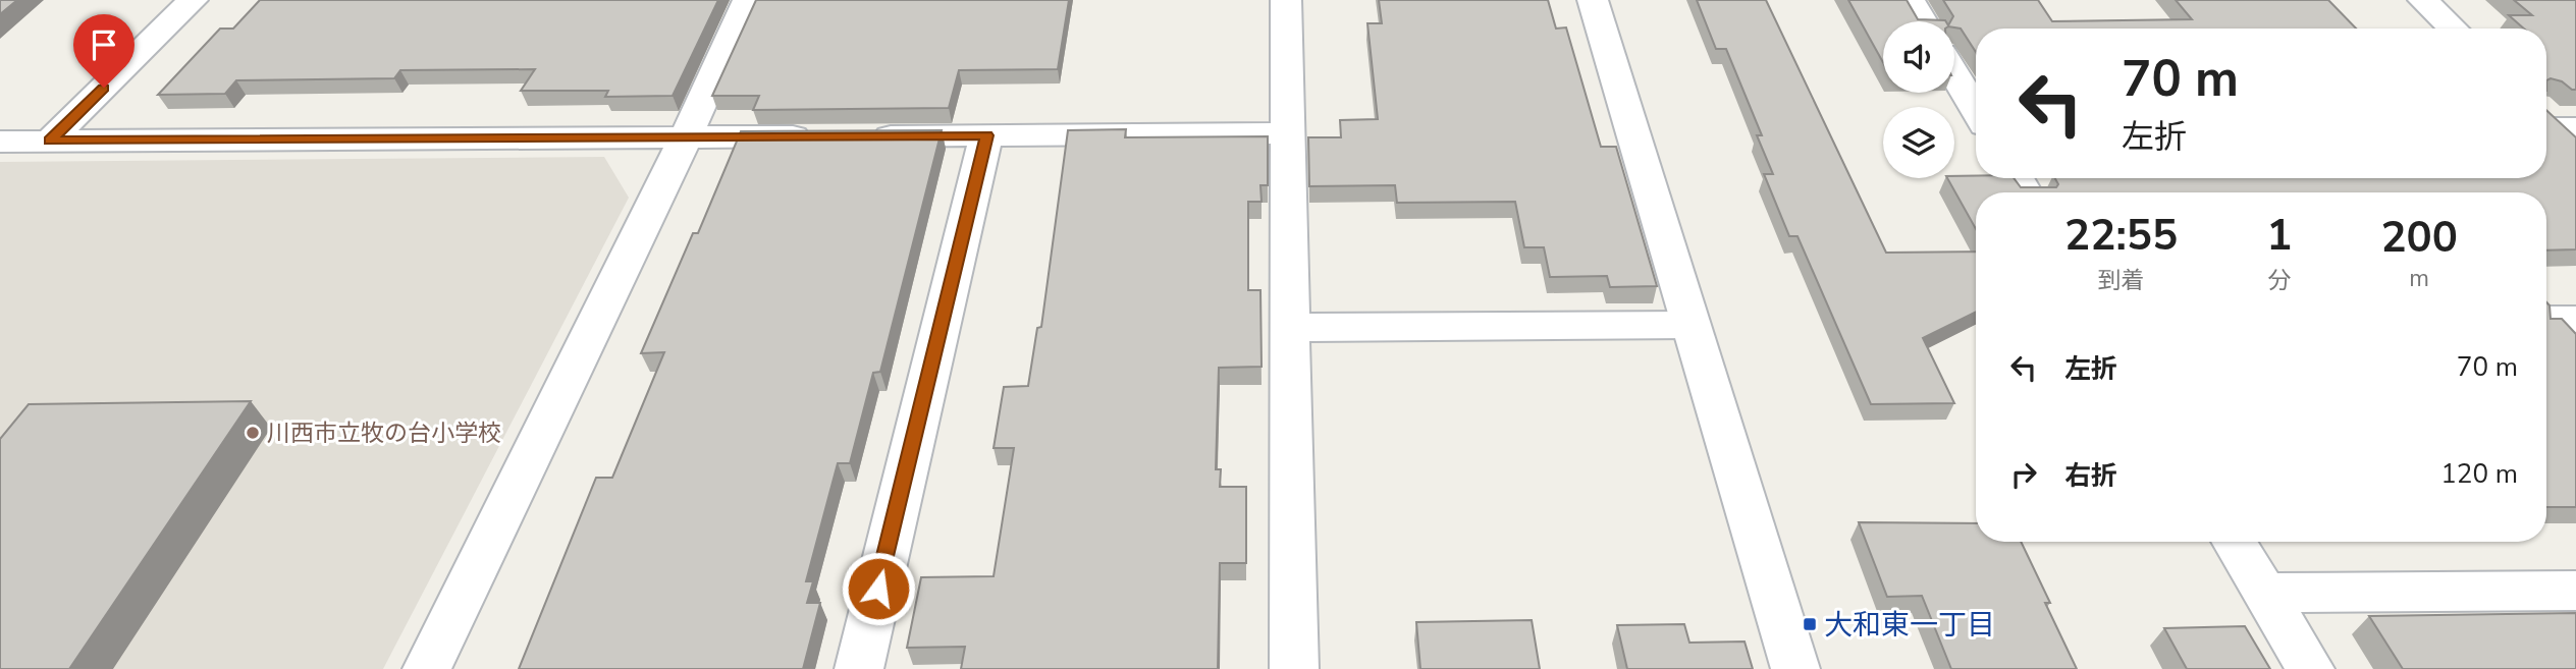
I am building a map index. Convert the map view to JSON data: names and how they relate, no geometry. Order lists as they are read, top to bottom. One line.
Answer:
{"places":{"other":["川西市立牧の台小学校"],"transit":["大和東一丁目"]},"page":{"turn":["70 m","左折"],"eta":["22:55","到着","1","分","200","m"],"list":[{"name":"左折","value":"70 m"},{"name":"右折","value":"120 m"}]}}
